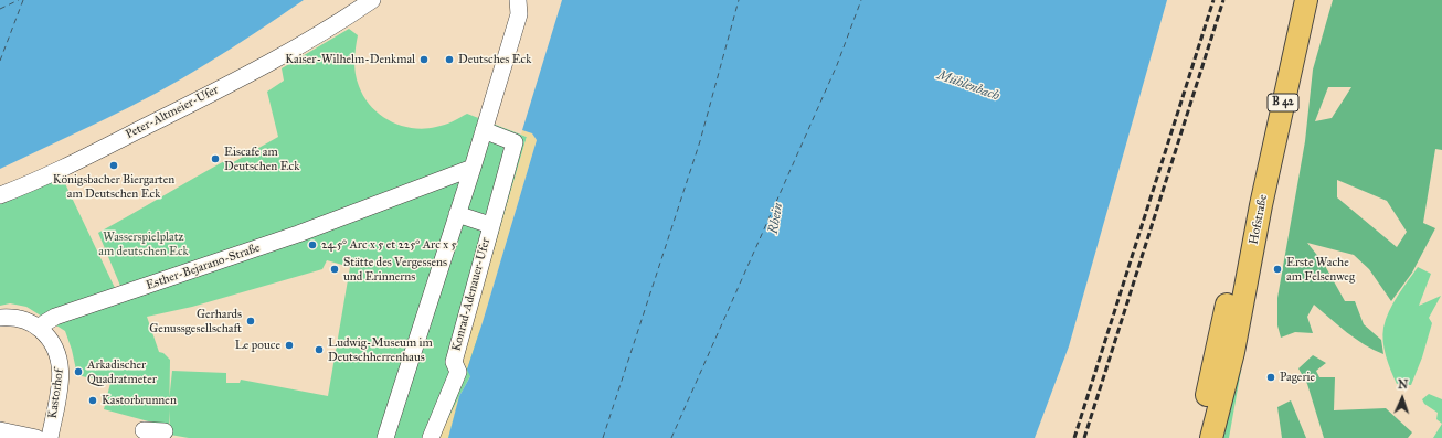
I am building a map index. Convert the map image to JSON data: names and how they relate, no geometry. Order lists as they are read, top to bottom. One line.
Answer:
{"streets":{"main road":["B 42","Hofstraße"],"street":["Peter-Altmeier-Ufer","Esther-Bejarano-Straße","Konrad-Adenauer-Ufer","Kastorhof"]},"crossings":[["Esther-Bejarano-Straße","Kastorhof"]],"water":["Mühlenbach","Rhein"],"parks":["Wasserspielplatz am deutschen Eck"],"places":["Kaiser-Wilhelm-Denkmal","Deutsches Eck","Eiscafe am Deutschen Eck","Königsbacher Biergarten am Deutschen Eck","24.5° Arc x 5 et 225° Arc x 5","Stätte des Vergessens und Erinnerns","Erste Wache am Felsenweg","Gerhards Genussgesellschaft","Le pouce","Ludwig-Museum im Deutschherrenhaus","Arkadischer Quadratmeter","Pagerie","Kastorbrunnen"],"north":"top"}
